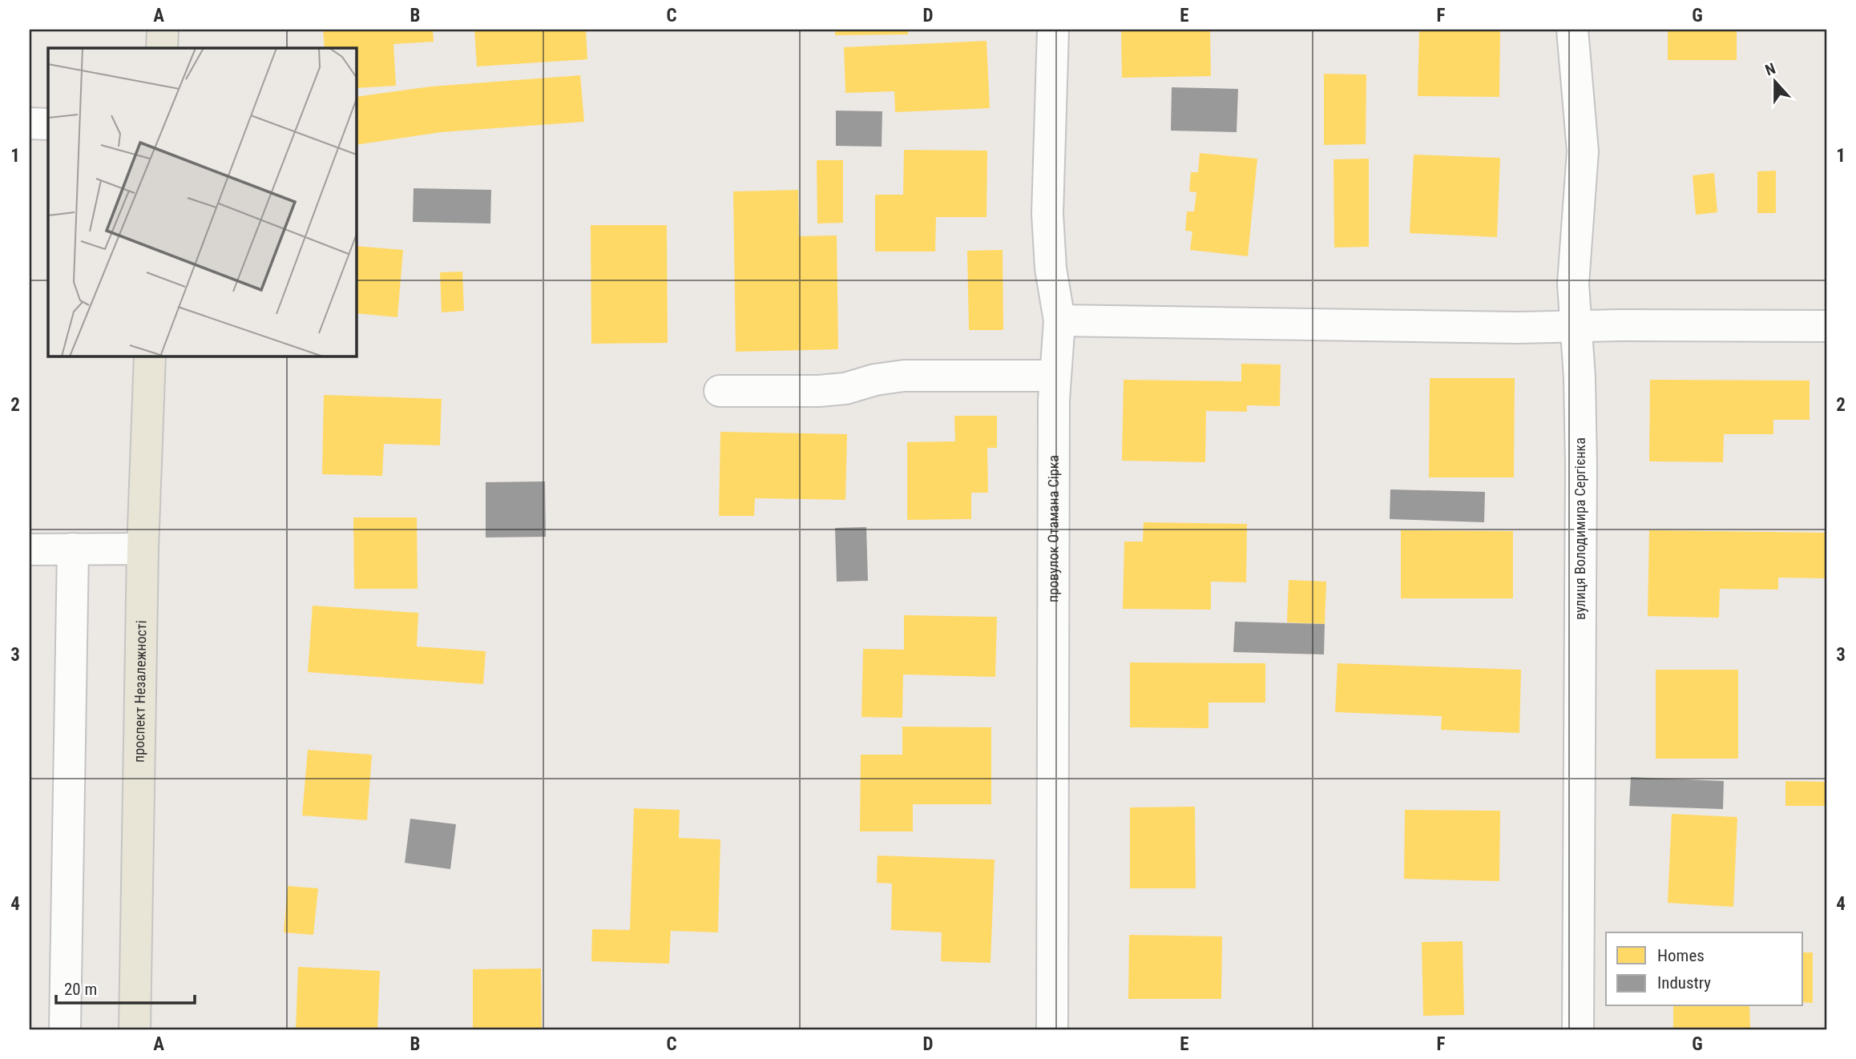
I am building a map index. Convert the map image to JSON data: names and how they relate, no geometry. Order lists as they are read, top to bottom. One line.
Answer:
{"streets":{"main road":["проспект Незалежності"],"street":["провулок Отамана Сірка","вулиця Володимира Сергієнка"]},"legend":["Homes","Industry"],"scale_bar":"20 m","north":"top","grid":{"columns":["A","B","C","D","E","F","G"],"rows":["1","2","3","4"]}}
